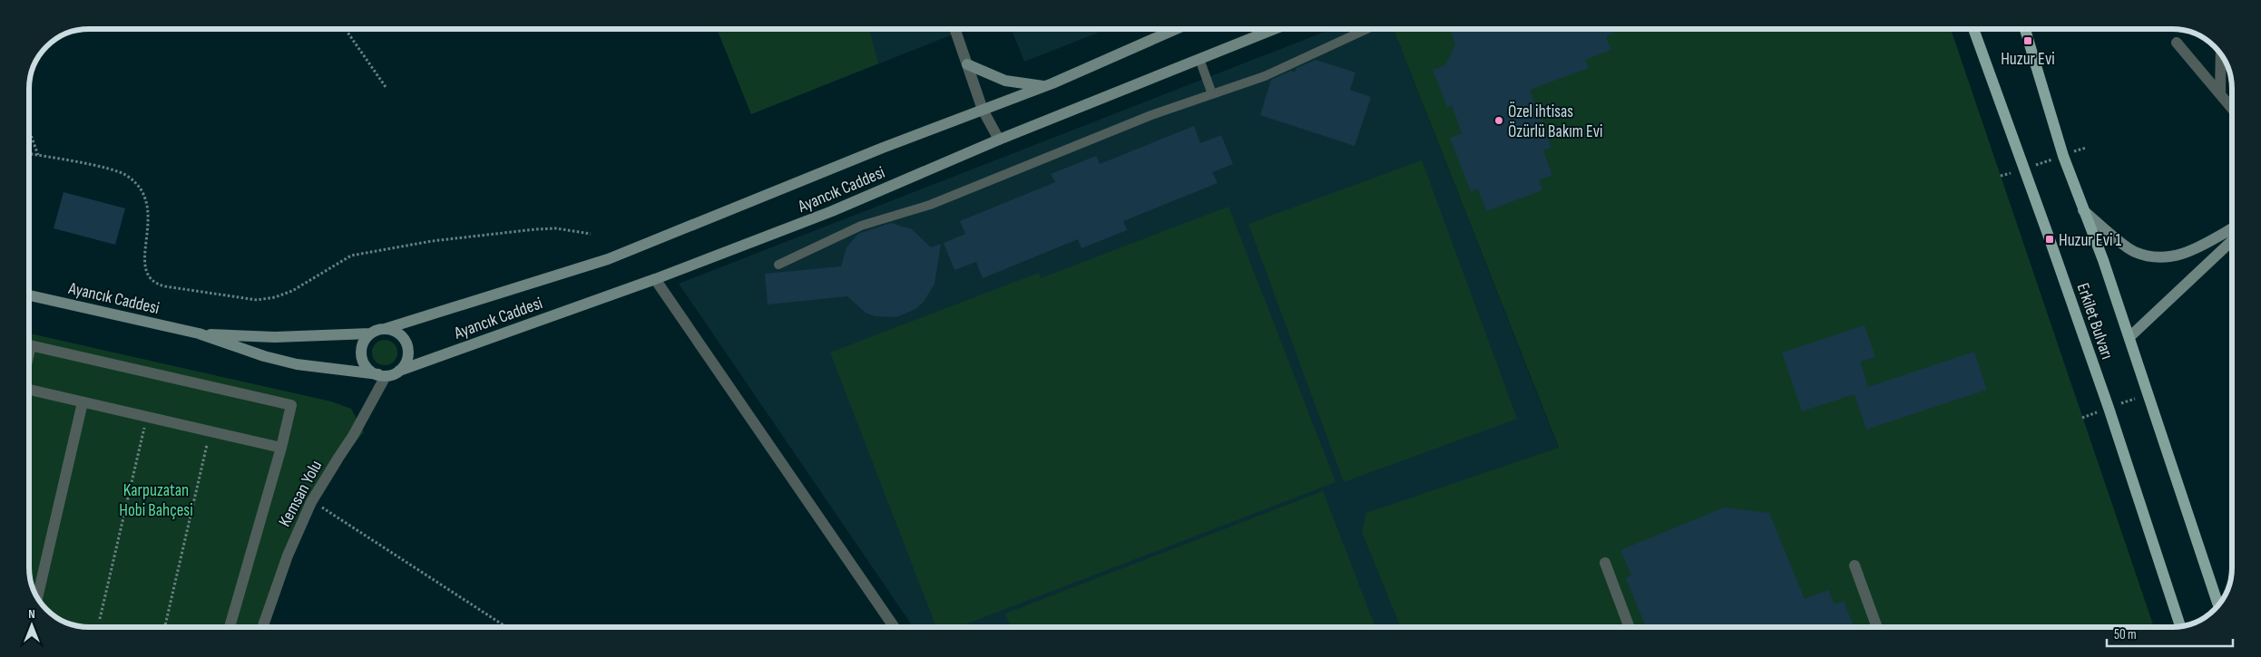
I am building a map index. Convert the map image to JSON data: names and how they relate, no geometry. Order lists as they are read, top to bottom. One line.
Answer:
{"streets":{"main road":["Erkilet Bulvarı"],"street":["Ayancık Caddesi","Kemsan Yolu"]},"crossings":[["Ayancık Caddesi","Kemsan Yolu"]],"parks":["Karpuzatan Hobi Bahçesi"],"places":{"transit":["Huzur Evi","Huzur Evi 1"],"other":["Özel ihtisas Özürlü Bakım Evi"]},"scale_bar":"50 m","north":"top"}
